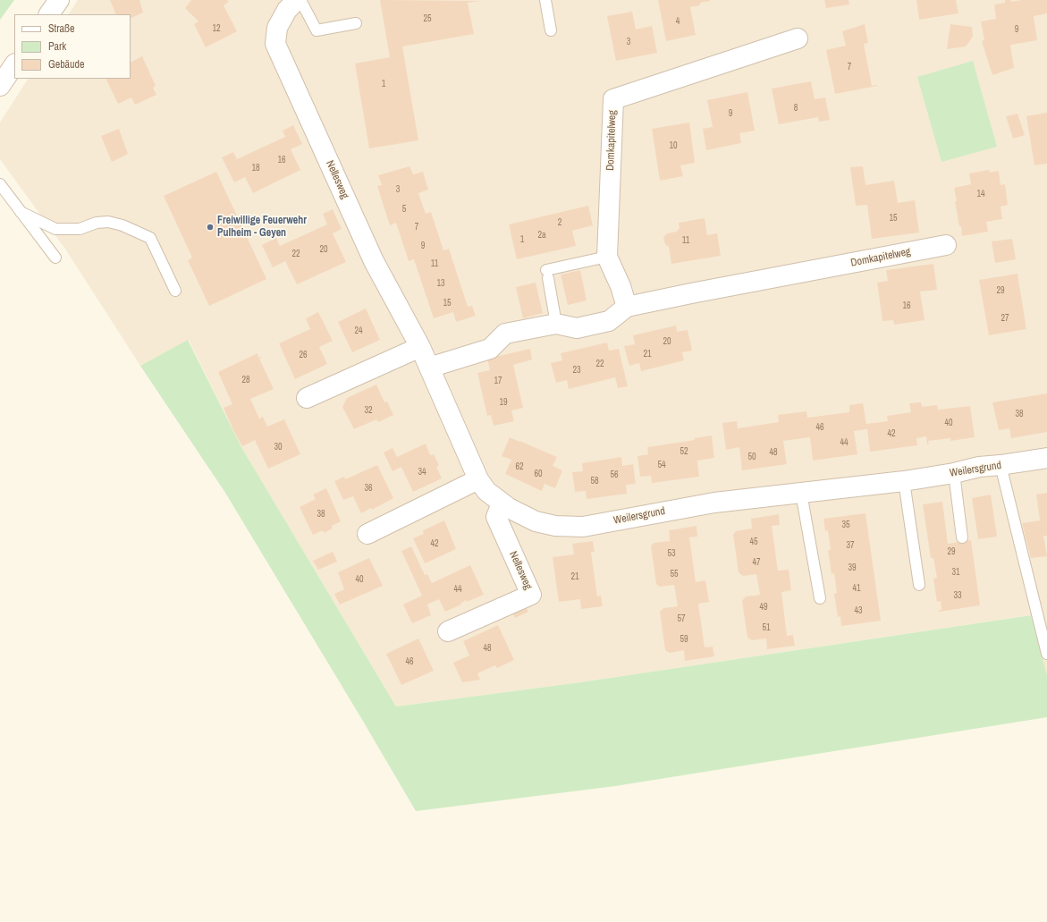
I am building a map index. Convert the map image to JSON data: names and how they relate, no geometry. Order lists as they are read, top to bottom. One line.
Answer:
{"streets":{"street":["Domkapitelweg","Nellesweg","Weilersgrund"]},"crossings":[["Domkapitelweg","Nellesweg"],["Nellesweg","Weilersgrund"]],"places":["Freiwillige Feuerwehr Pulheim - Geyen"],"house_numbers":["25","4","12","9","3","7","1","8","9","10","16","18","3","14","5","15","2","7","2a","1","11","9","20","22","11","13","29","15","16","27","24","20","21","26","22","23","28","17","19","32","38","40","46","42","44","30","52","48","50","54","62","34","60","56","58","36","38","35","45","42","37","29","53","47","39","31","55","21","40","41","44","33","49","43","57","51","59","48","46"],"legend":["Straße","Park","Gebäude"]}
